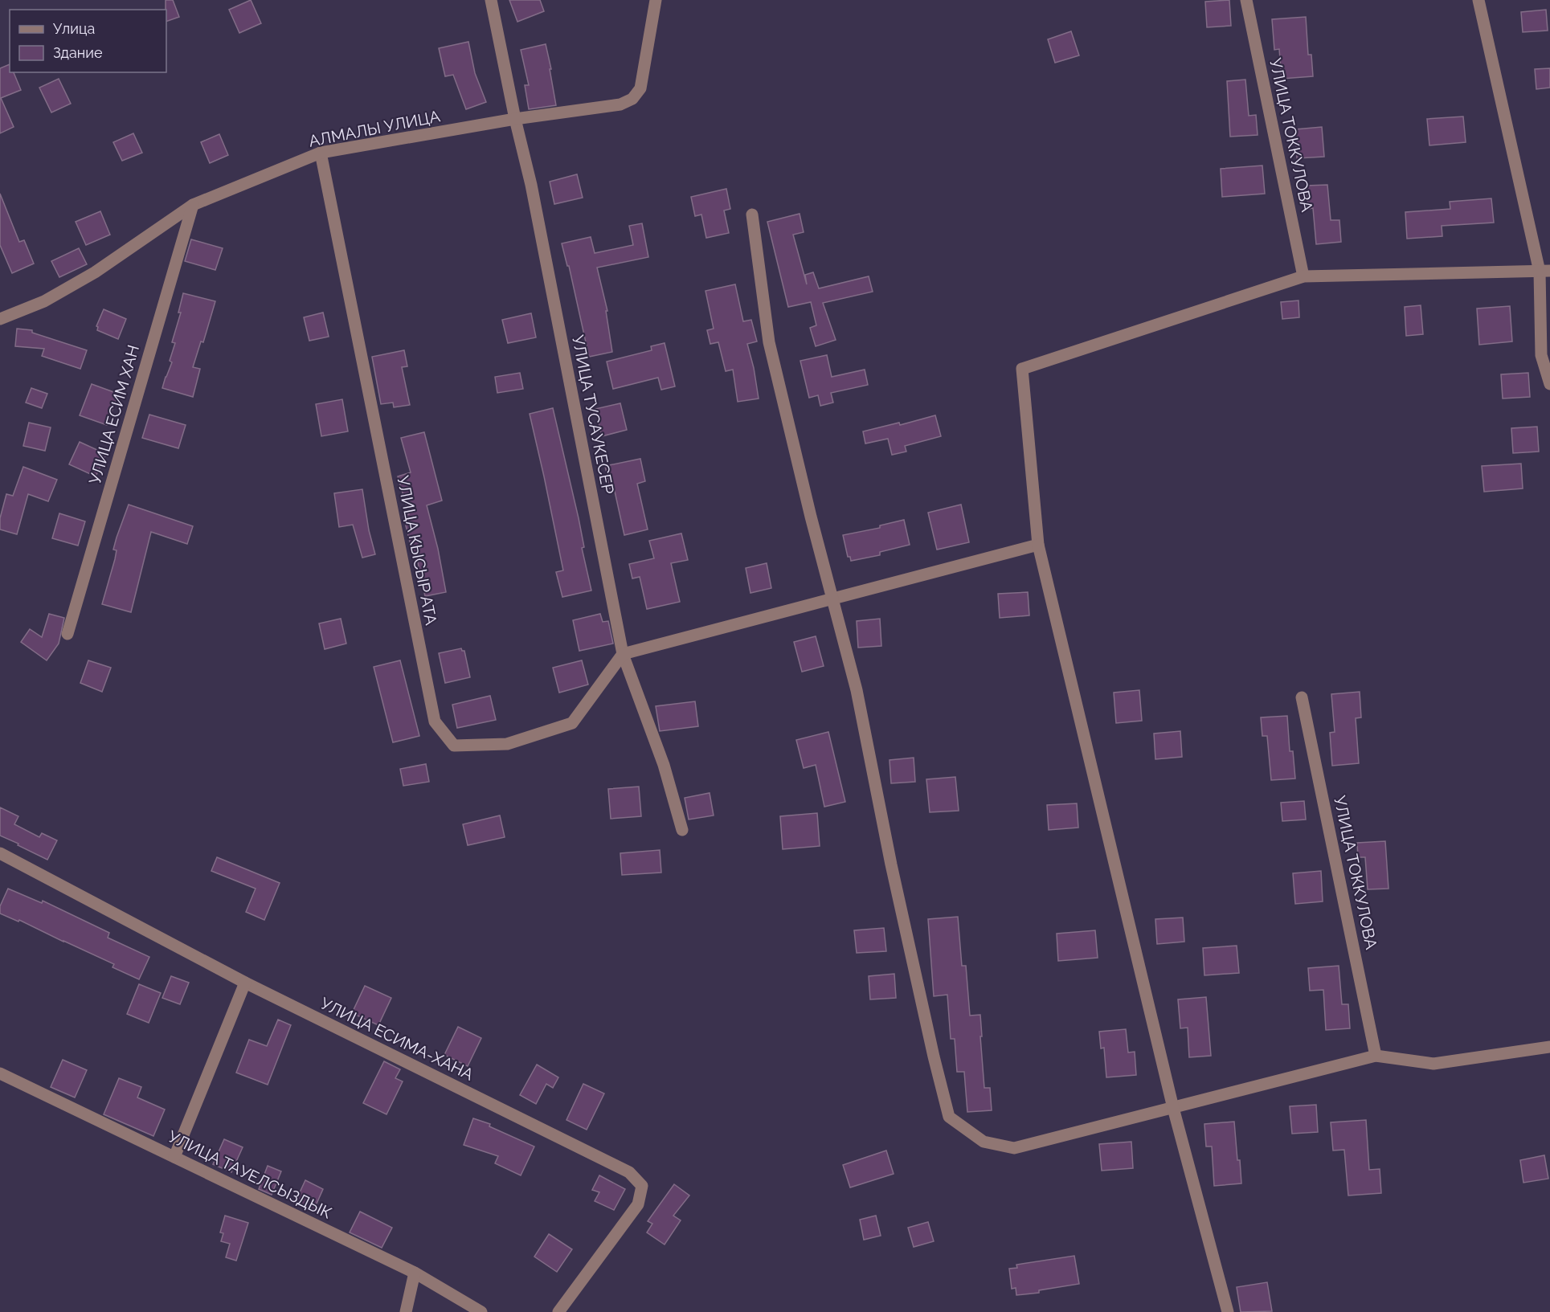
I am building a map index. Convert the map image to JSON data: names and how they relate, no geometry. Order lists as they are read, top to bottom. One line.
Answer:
{"streets":{"street":["АЛМАЛЫ УЛИЦА","УЛИЦА ТОККУЛОВА","УЛИЦА ЕСИМ ХАН","УЛИЦА ТУСАУКЕСЕР","УЛИЦА КЫСЫР АТА","УЛИЦА ЕСИМА-ХАНА","УЛИЦА ТАУЕЛСЫЗДЫК"]},"crossings":[["АЛМАЛЫ УЛИЦА","УЛИЦА ЕСИМ ХАН"],["АЛМАЛЫ УЛИЦА","УЛИЦА ТУСАУКЕСЕР"],["АЛМАЛЫ УЛИЦА","УЛИЦА КЫСЫР АТА"],["УЛИЦА ТУСАУКЕСЕР","УЛИЦА КЫСЫР АТА"]],"legend":["Улица","Здание"]}
